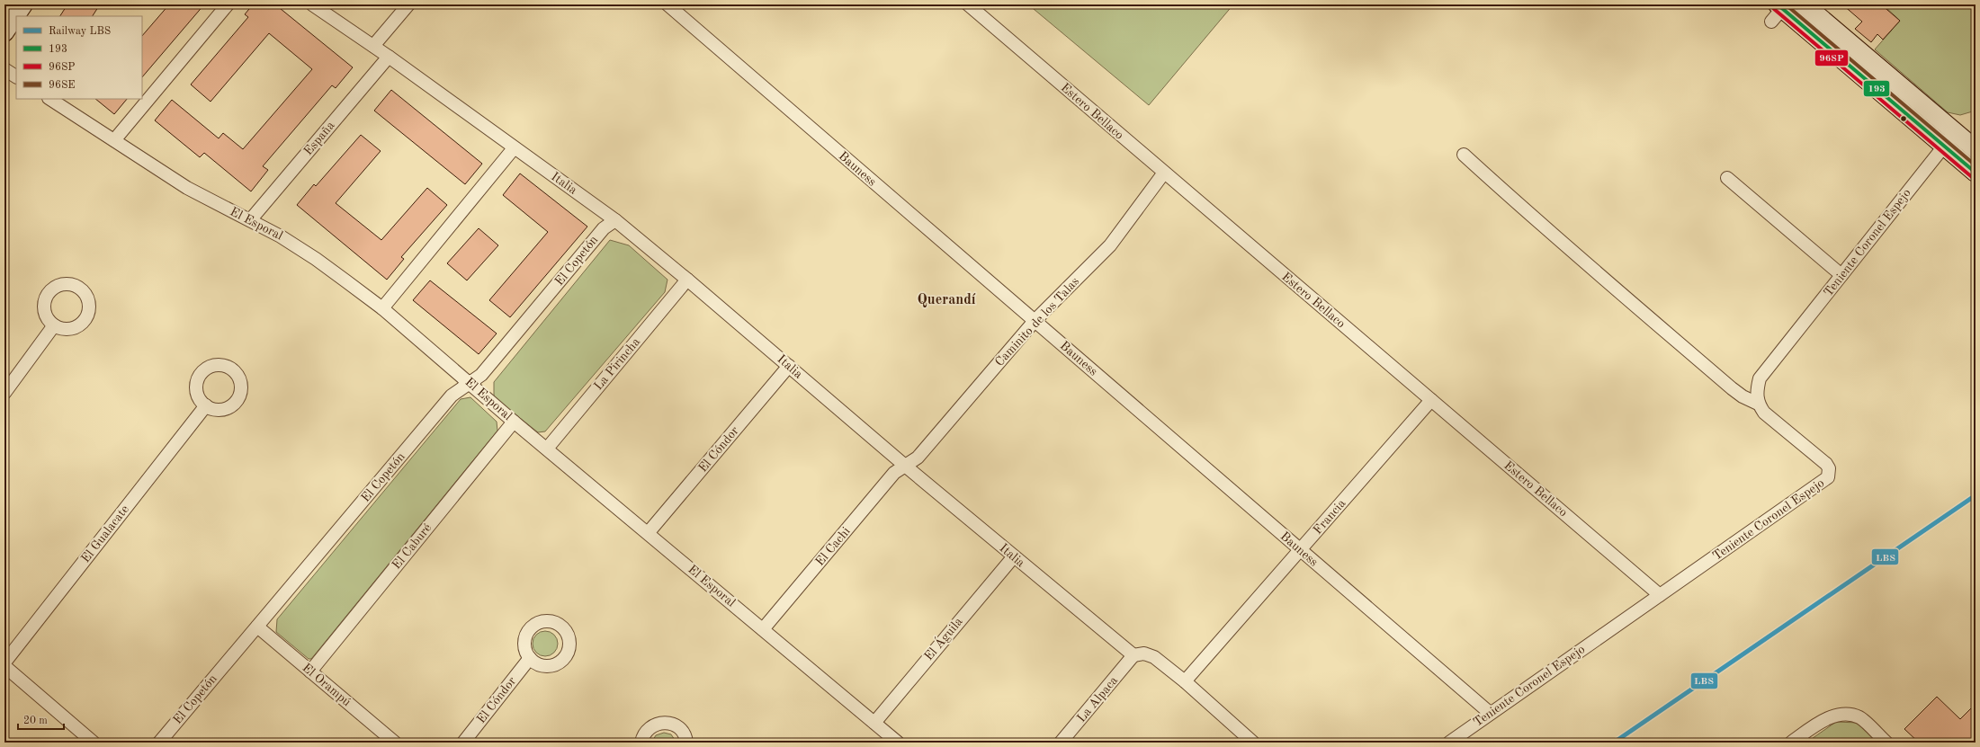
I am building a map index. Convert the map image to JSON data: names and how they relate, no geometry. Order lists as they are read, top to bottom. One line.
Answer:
{"streets":{"street":["Estero Bellaco","España","Bauness","Italia","El Esporal","Teniente Coronel Espejo","El Copetón","Caminito de los Talas","La Pirincha","El Cóndor","Francia","El Gualacate","El Caburé","El Cachi","El Águila","El Orampú","La Alpaca"]},"crossings":[["Estero Bellaco","Teniente Coronel Espejo"],["Estero Bellaco","Caminito de los Talas"],["Estero Bellaco","Francia"],["España","Italia"],["España","El Esporal"],["Bauness","Teniente Coronel Espejo"],["Bauness","Caminito de los Talas"],["Bauness","Francia"],["Italia","El Copetón"],["Italia","Caminito de los Talas"],["Italia","La Pirincha"],["Italia","El Cóndor"],["Italia","El Cachi"],["Italia","El Águila"],["Italia","La Alpaca"],["El Esporal","El Copetón"],["El Esporal","La Pirincha"],["El Esporal","El Cóndor"],["El Esporal","El Caburé"],["El Esporal","El Cachi"],["El Esporal","El Águila"],["El Copetón","El Orampú"],["Caminito de los Talas","El Cachi"],["El Caburé","El Orampú"]],"districts":["Querandí"],"lines":["transit line 193","transit line 96SE","transit line 96SP","rail line LBS"],"legend":["Railway LBS","193","96SP","96SE"],"scale_bar":"20 m"}
